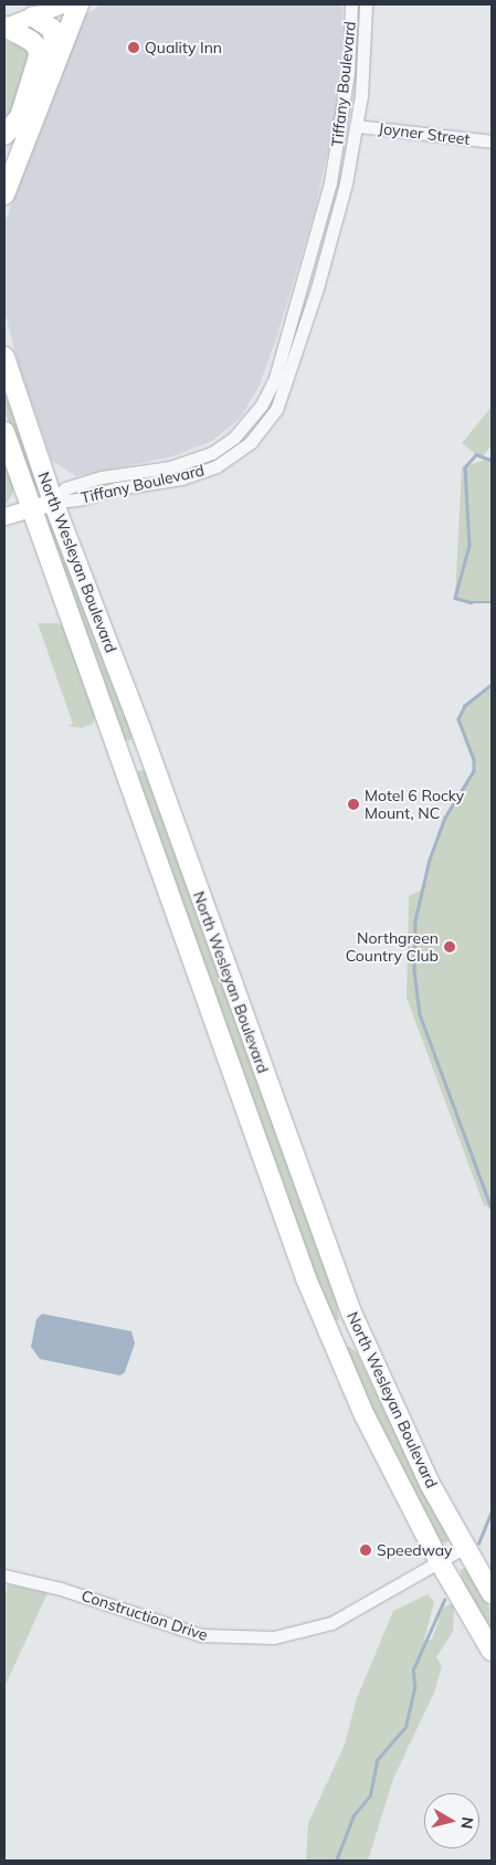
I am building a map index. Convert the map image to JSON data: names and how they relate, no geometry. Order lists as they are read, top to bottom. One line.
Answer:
{"streets":{"highway":["North Wesleyan Boulevard"],"street":["Tiffany Boulevard","Joyner Street","Construction Drive"]},"crossings":[["Tiffany Boulevard","Joyner Street"],["Tiffany Boulevard","North Wesleyan Boulevard"],["North Wesleyan Boulevard","Construction Drive"]],"places":["Quality Inn","Motel 6 Rocky Mount, NC","Northgreen Country Club","Speedway"],"north":"right"}
